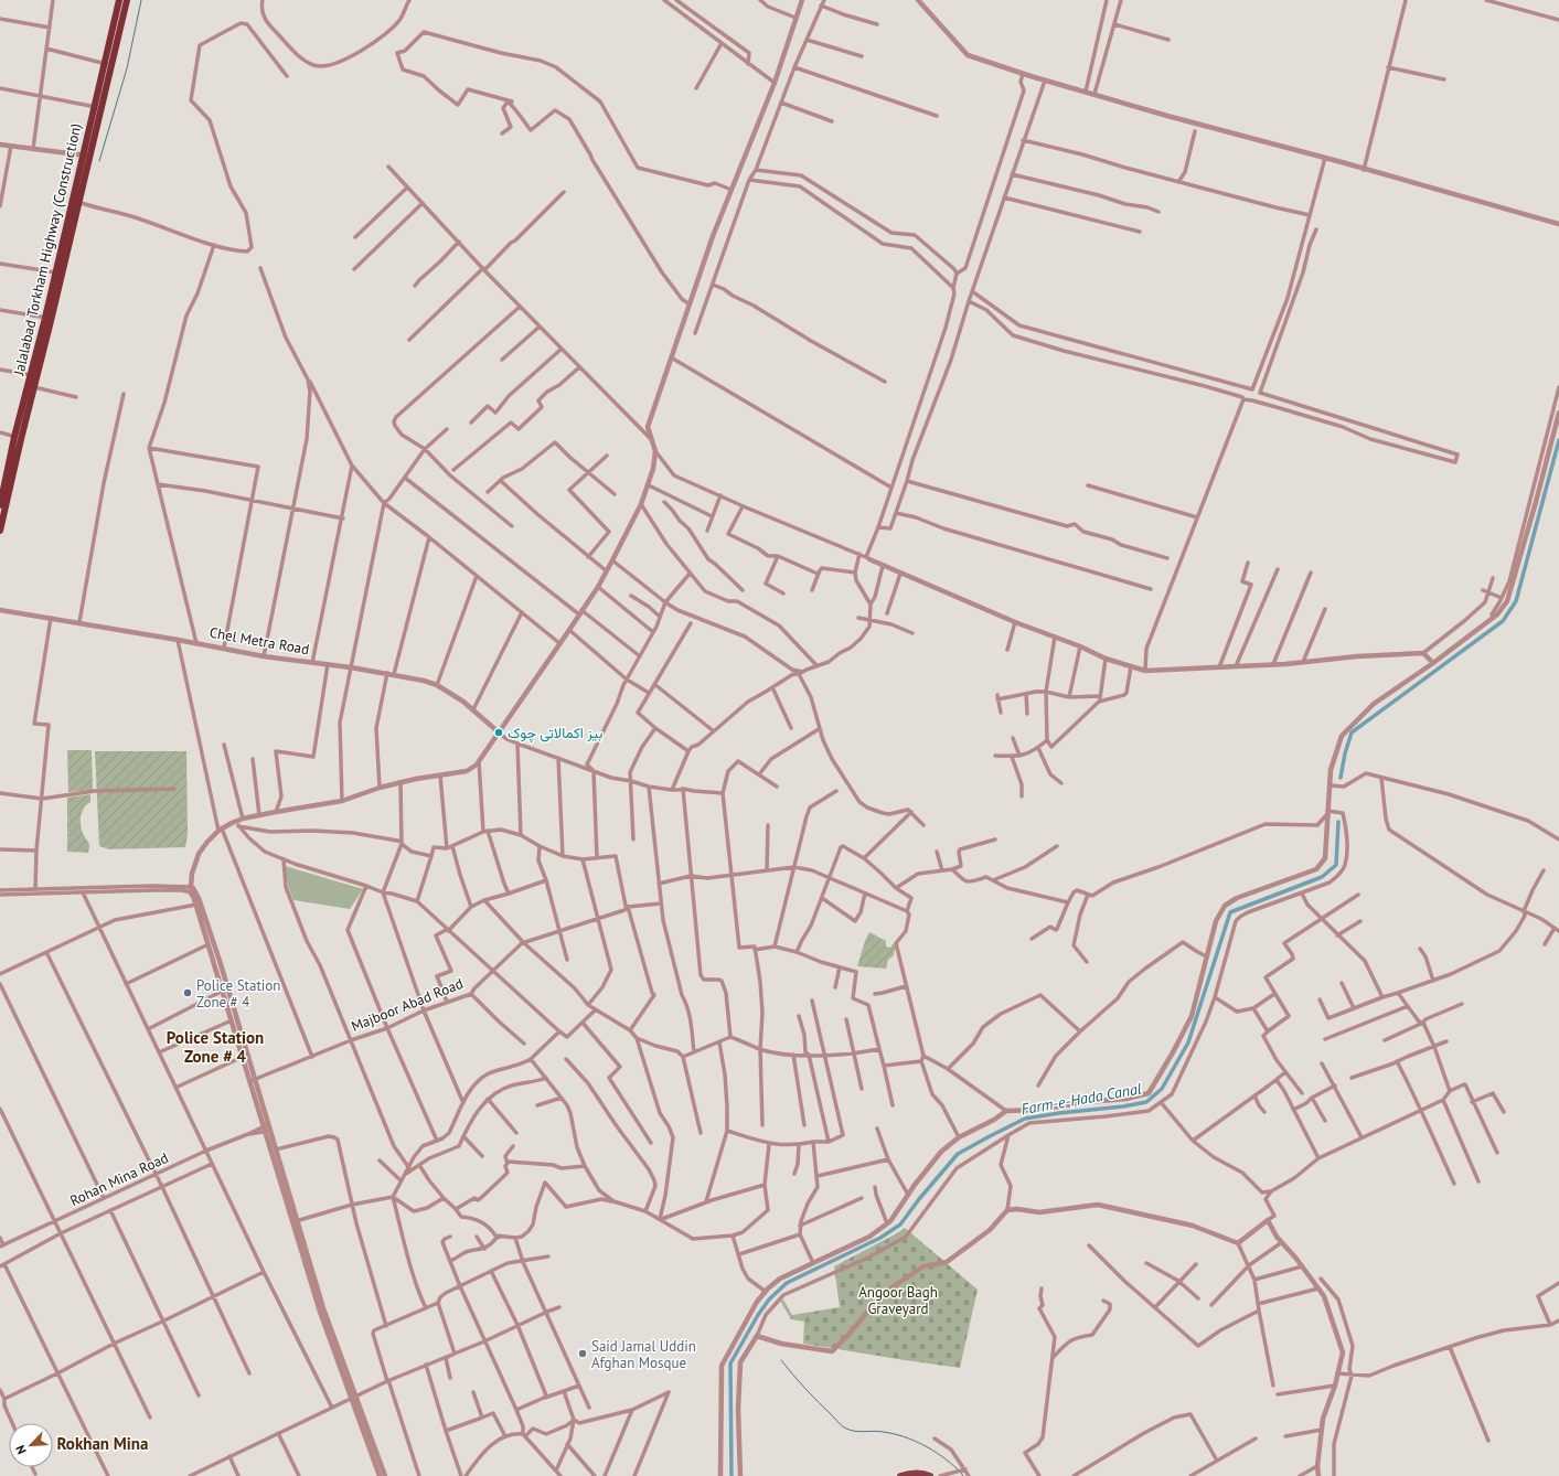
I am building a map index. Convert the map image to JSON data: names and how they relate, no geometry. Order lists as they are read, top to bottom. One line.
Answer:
{"streets":{"highway":["Jalalabad Torkham Highway (Construction)"],"street":["Chel Metra Road","Majboor Abad Road","Rohan Mina Road"]},"districts":["Police Station Zone # 4","Rokhan Mina"],"water":["Farm-e-Hada Canal"],"parks":["Angoor Bagh Graveyard"],"places":["بیز اکمالاتی چوک","Police Station Zone # 4","Said Jamal Uddin Afghan Mosque"],"north":"bottom left"}
